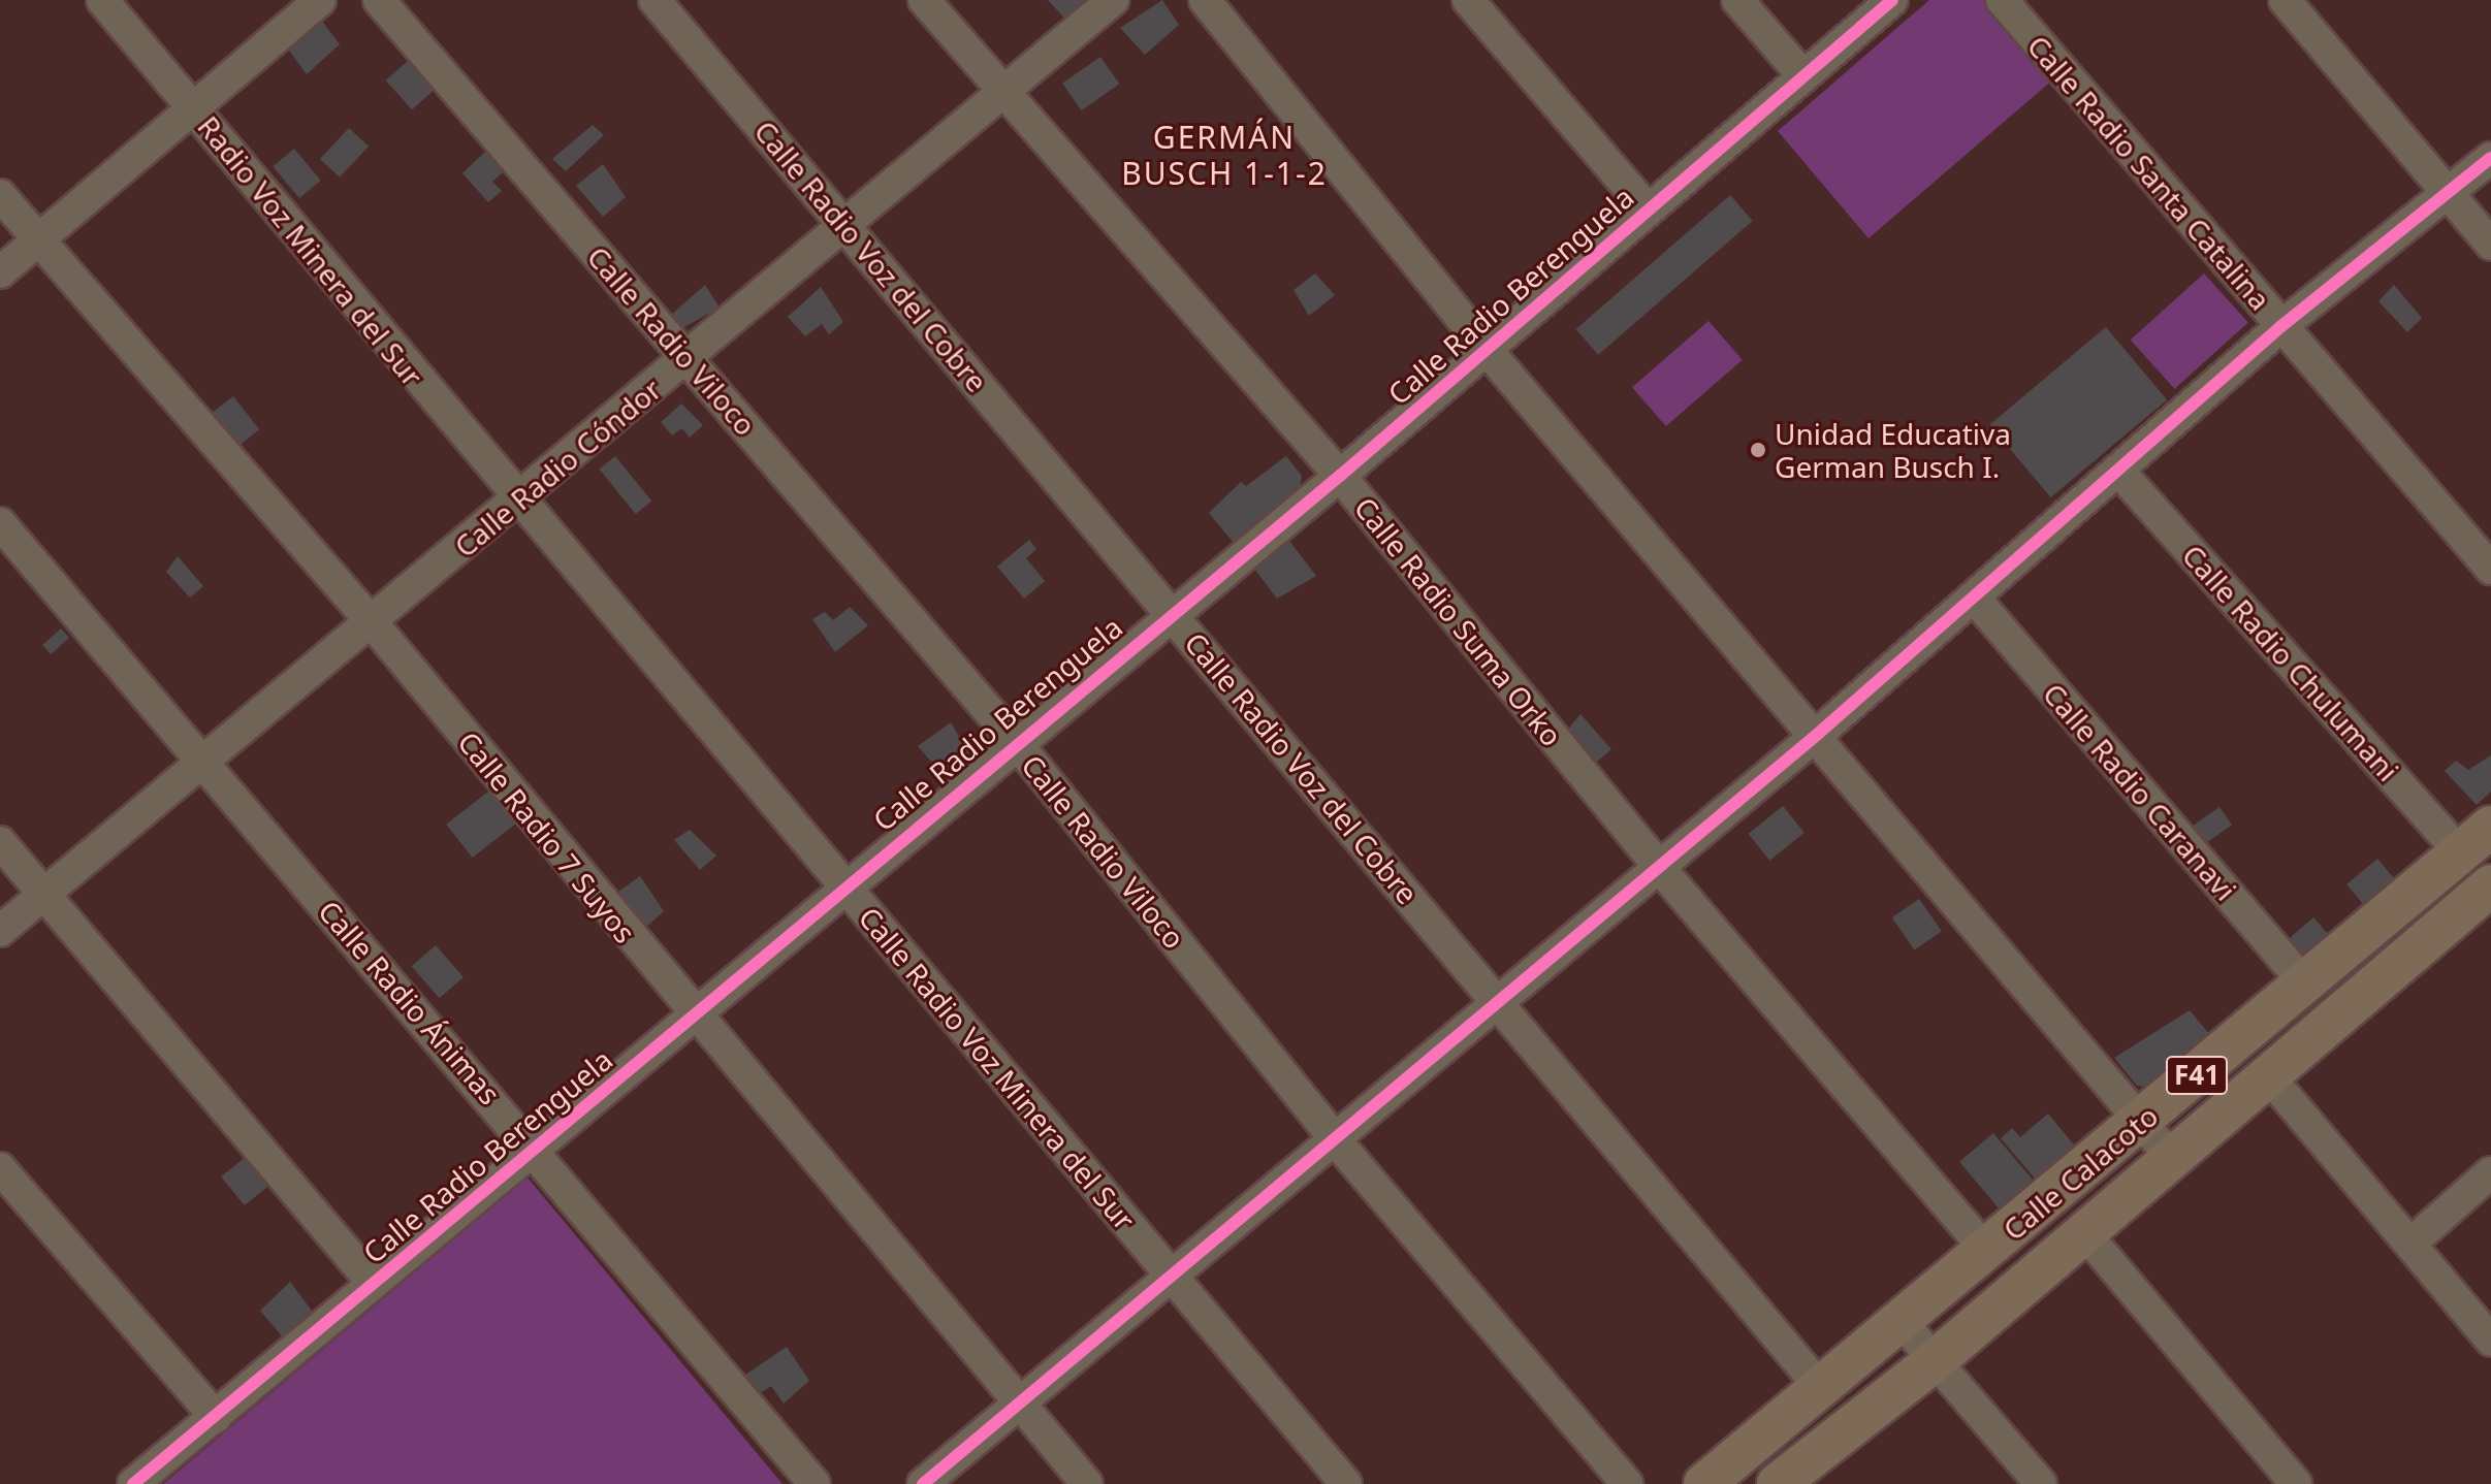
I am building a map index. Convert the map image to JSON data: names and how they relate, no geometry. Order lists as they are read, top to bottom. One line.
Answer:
{"streets":{"main road":["F41","Calle Calacoto"],"street":["Calle Radio Santa Catalina","Radio Voz Minera del Sur","Calle Radio Voz del Cobre","Calle Radio Berenguela","Calle Radio Viloco","Calle Radio Cóndor","Calle Radio Suma Orko","Calle Radio Chulumani","Calle Radio Caranavi","Calle Radio 7 Suyos","Calle Radio Ánimas","Calle Radio Voz Minera del Sur"]},"crossings":[["Radio Voz Minera del Sur","Calle Radio Cóndor"],["Radio Voz Minera del Sur","Calle Radio Voz Minera del Sur"],["Calle Radio Voz del Cobre","Calle Radio Berenguela"],["Calle Radio Voz del Cobre","Calle Radio Cóndor"],["Calle Radio Voz del Cobre","Calle Calacoto"],["Calle Radio Berenguela","Calle Radio Viloco"],["Calle Radio Berenguela","Calle Radio Suma Orko"],["Calle Radio Berenguela","Calle Radio 7 Suyos"],["Calle Radio Berenguela","Calle Radio Ánimas"],["Calle Radio Berenguela","Calle Radio Voz Minera del Sur"],["Calle Radio Viloco","Calle Radio Cóndor"],["Calle Radio Cóndor","Calle Radio Suma Orko"],["Calle Radio Cóndor","Calle Radio 7 Suyos"],["Calle Radio Cóndor","Calle Radio Ánimas"],["Calle Radio Cóndor","Calle Radio Voz Minera del Sur"],["Calle Radio Suma Orko","Calle Calacoto"],["Calle Radio Chulumani","Calle Calacoto"],["Calle Radio Caranavi","Calle Calacoto"]],"districts":["GERMÁN BUSCH 1-1-2"],"places":["Unidad Educativa German Busch I."]}
